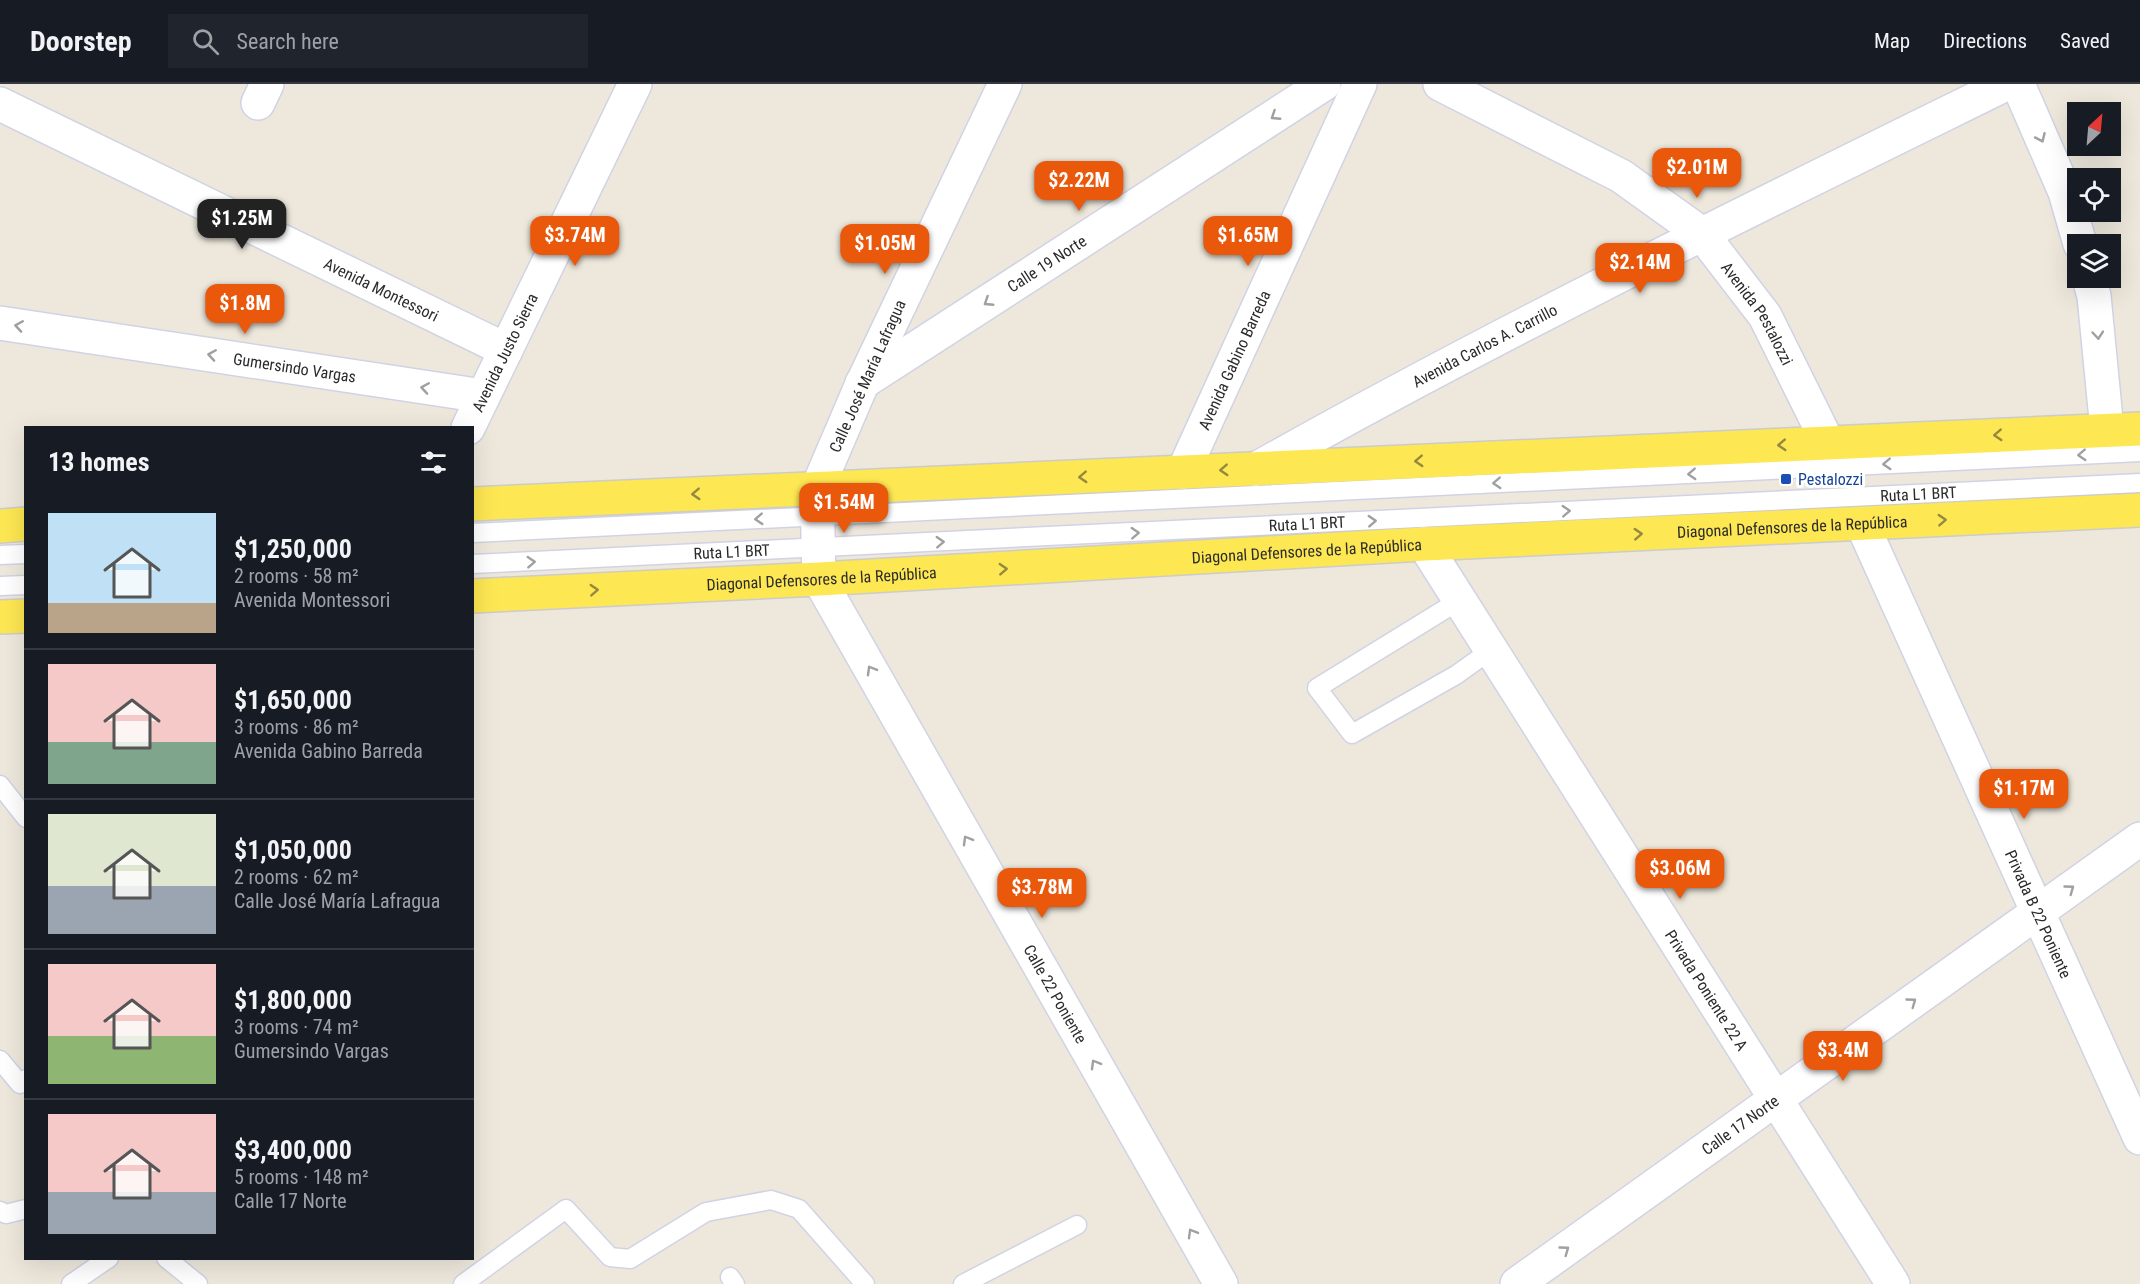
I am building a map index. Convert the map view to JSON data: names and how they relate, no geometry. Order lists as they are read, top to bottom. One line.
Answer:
{"streets":{"main road":["Diagonal Defensores de la República"],"street":["Calle 19 Norte","Avenida Montessori","Avenida Pestalozzi","Avenida Carlos A. Carrillo","Avenida Justo Sierra","Avenida Gabino Barreda","Gumersindo Vargas","Calle José María Lafragua","Privada B 22 Poniente","Privada Poniente 22 A","Calle 22 Poniente","Calle 17 Norte"],"lane":["Ruta L1 BRT"]},"crossings":[["Calle 19 Norte","Calle José María Lafragua"],["Avenida Montessori","Avenida Justo Sierra"],["Avenida Pestalozzi","Avenida Carlos A. Carrillo"],["Avenida Justo Sierra","Gumersindo Vargas"],["Calle José María Lafragua","Ruta L1 BRT"],["Calle José María Lafragua","Diagonal Defensores de la República"],["Calle José María Lafragua","Calle 22 Poniente"],["Ruta L1 BRT","Diagonal Defensores de la República"],["Ruta L1 BRT","Calle 22 Poniente"],["Diagonal Defensores de la República","Privada B 22 Poniente"],["Diagonal Defensores de la República","Privada Poniente 22 A"],["Diagonal Defensores de la República","Calle 22 Poniente"],["Privada B 22 Poniente","Calle 17 Norte"],["Privada Poniente 22 A","Calle 17 Norte"]],"one_way":["Calle 19 Norte","Gumersindo Vargas","Calle 22 Poniente","Calle 17 Norte"],"places":{"transit":["Pestalozzi"]},"north":"top right","page":{"header":"Doorstep","search":"Search here","nav":["Map","Directions","Saved"],"price":["$2.01M","$2.22M","$1.25M","$3.74M","$1.65M","$1.05M","$2.14M","$1.8M","$1.54M","$1.17M","$3.06M","$3.78M","$3.4M"],"heading":"13 homes","list":[{"name":"$1,250,000","note":"2 rooms · 58 m² · Avenida Montessori"},{"name":"$1,650,000","note":"3 rooms · 86 m² · Avenida Gabino Barreda"},{"name":"$1,050,000","note":"2 rooms · 62 m² · Calle José María Lafragua"},{"name":"$1,800,000","note":"3 rooms · 74 m² · Gumersindo Vargas"},{"name":"$3,400,000","note":"5 rooms · 148 m² · Calle 17 Norte"}]}}
